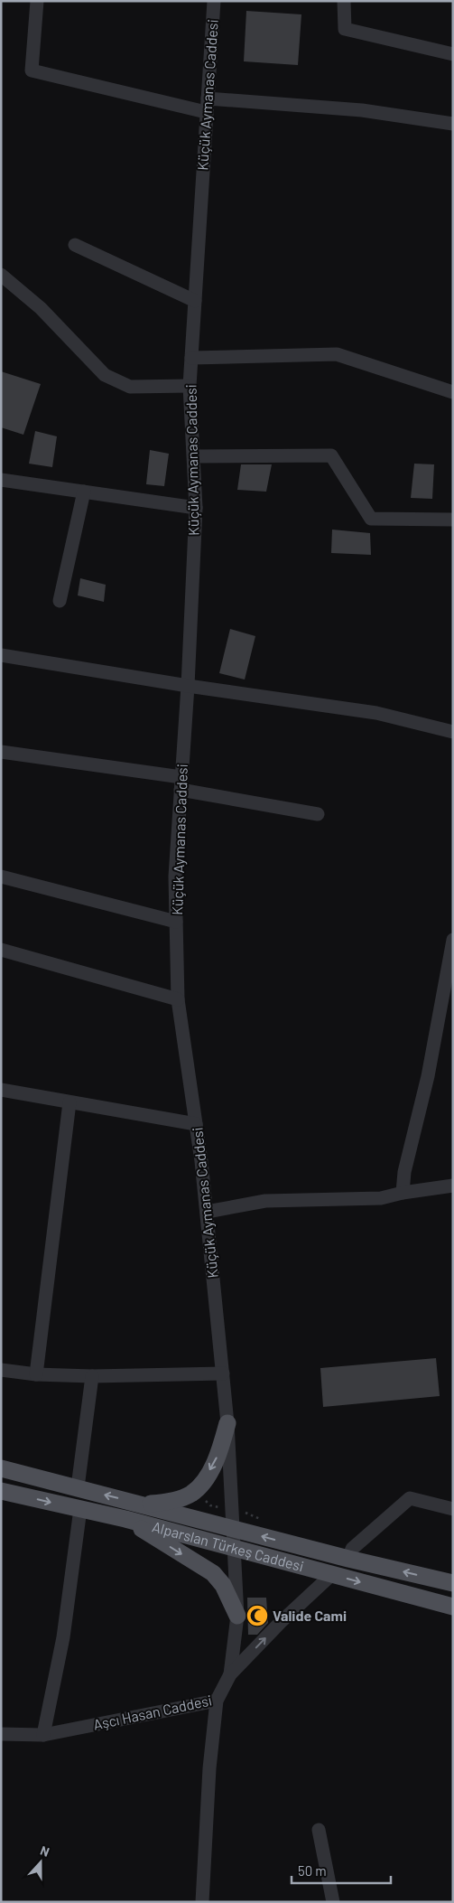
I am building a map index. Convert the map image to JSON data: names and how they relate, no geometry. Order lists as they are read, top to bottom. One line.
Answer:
{"streets":{"main road":["Alparslan Türkeş Caddesi"],"street":["Küçük Aymanas Caddesi","Aşcı Hasan Caddesi"]},"crossings":[["Küçük Aymanas Caddesi","Alparslan Türkeş Caddesi"],["Küçük Aymanas Caddesi","Aşcı Hasan Caddesi"],["Alparslan Türkeş Caddesi","Aşcı Hasan Caddesi"]],"one_way":["Aşcı Hasan Caddesi"],"places":{"mosque":["Valide Cami"]},"scale_bar":"50 m","north":"top"}
